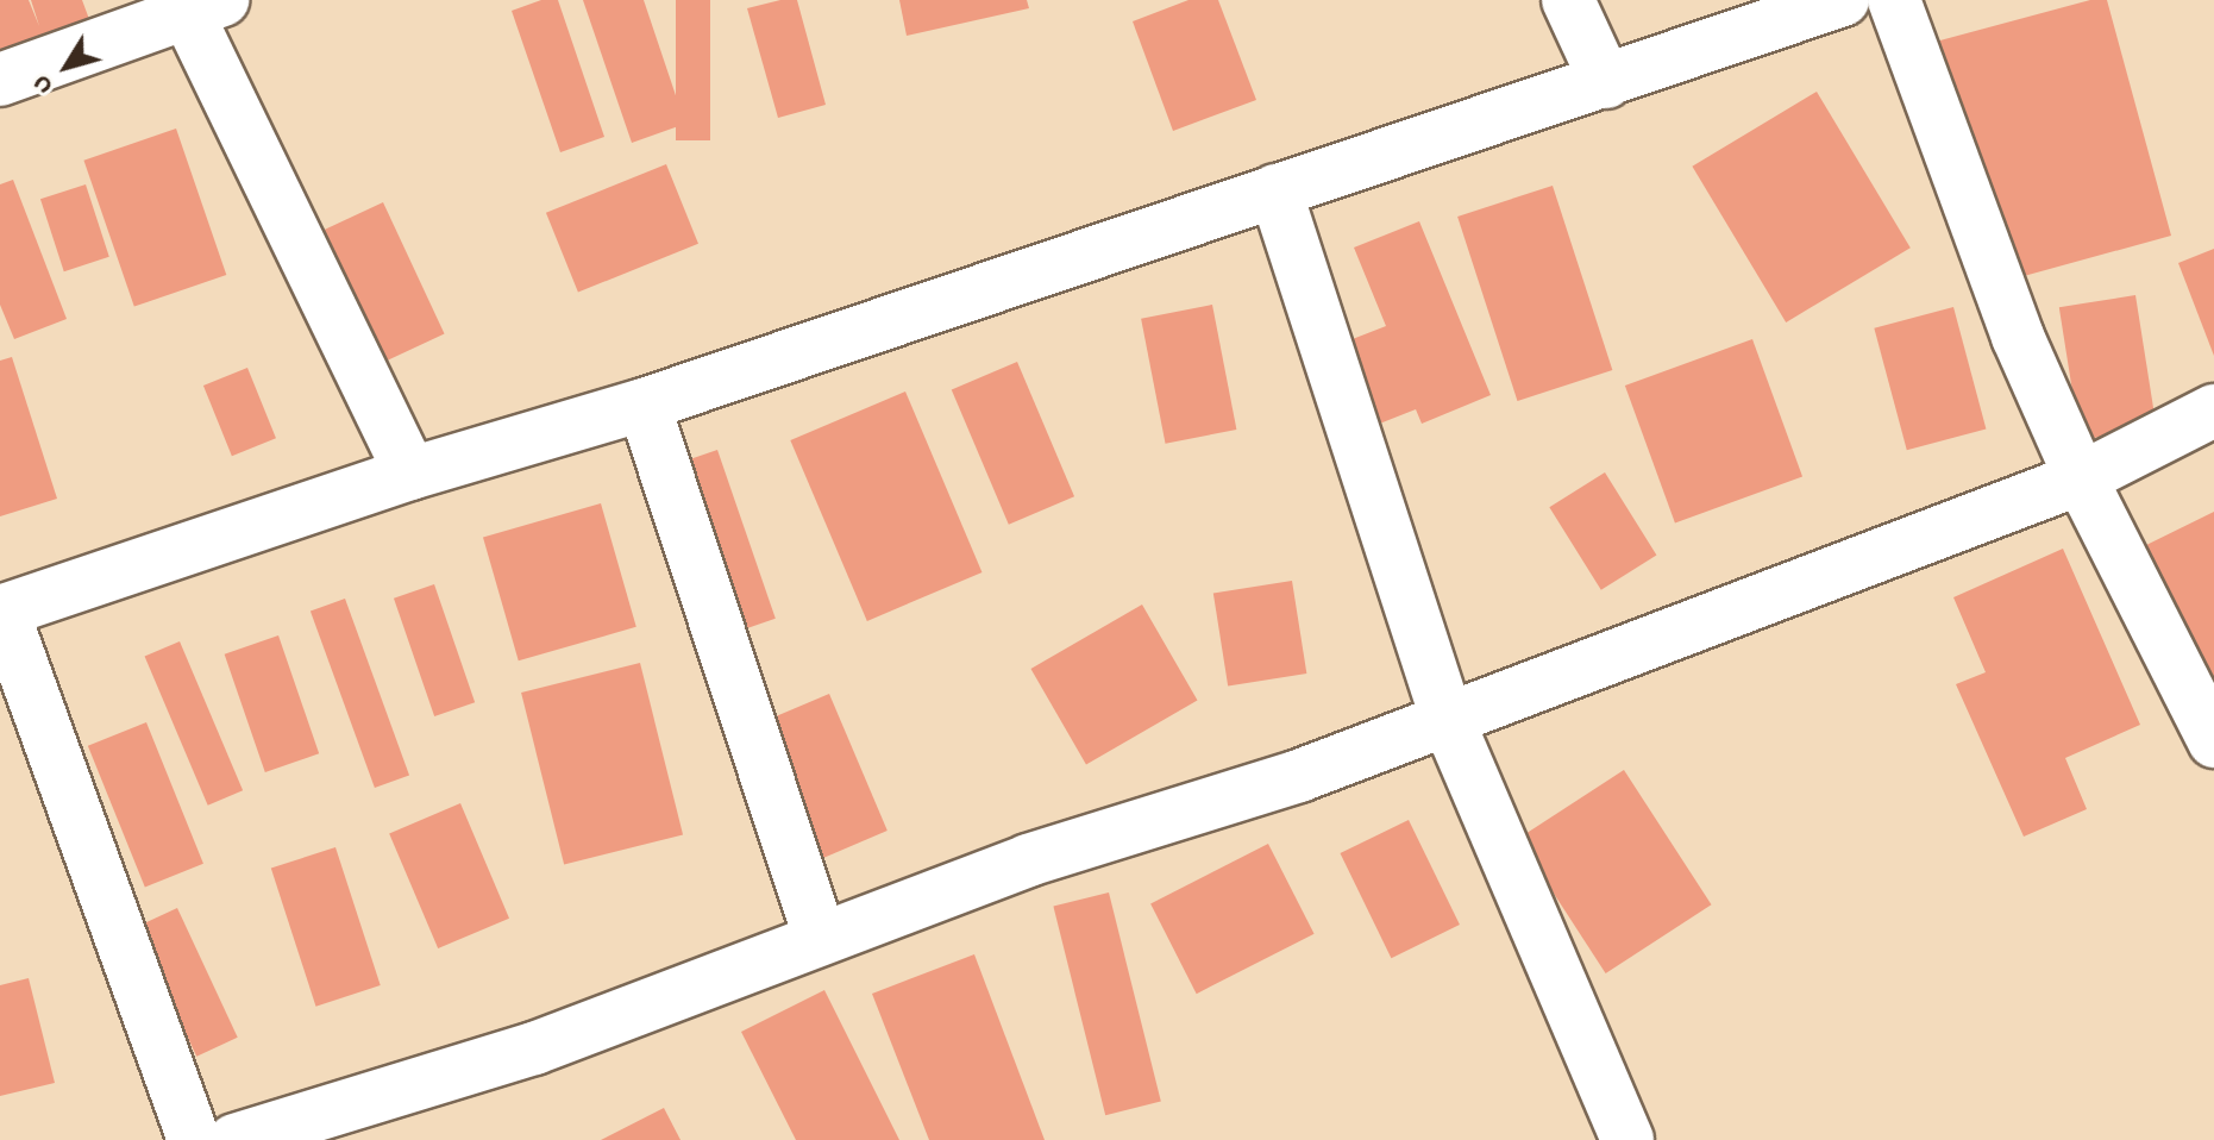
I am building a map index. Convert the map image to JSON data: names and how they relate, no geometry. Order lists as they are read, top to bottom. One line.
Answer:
{"north":"bottom left"}
